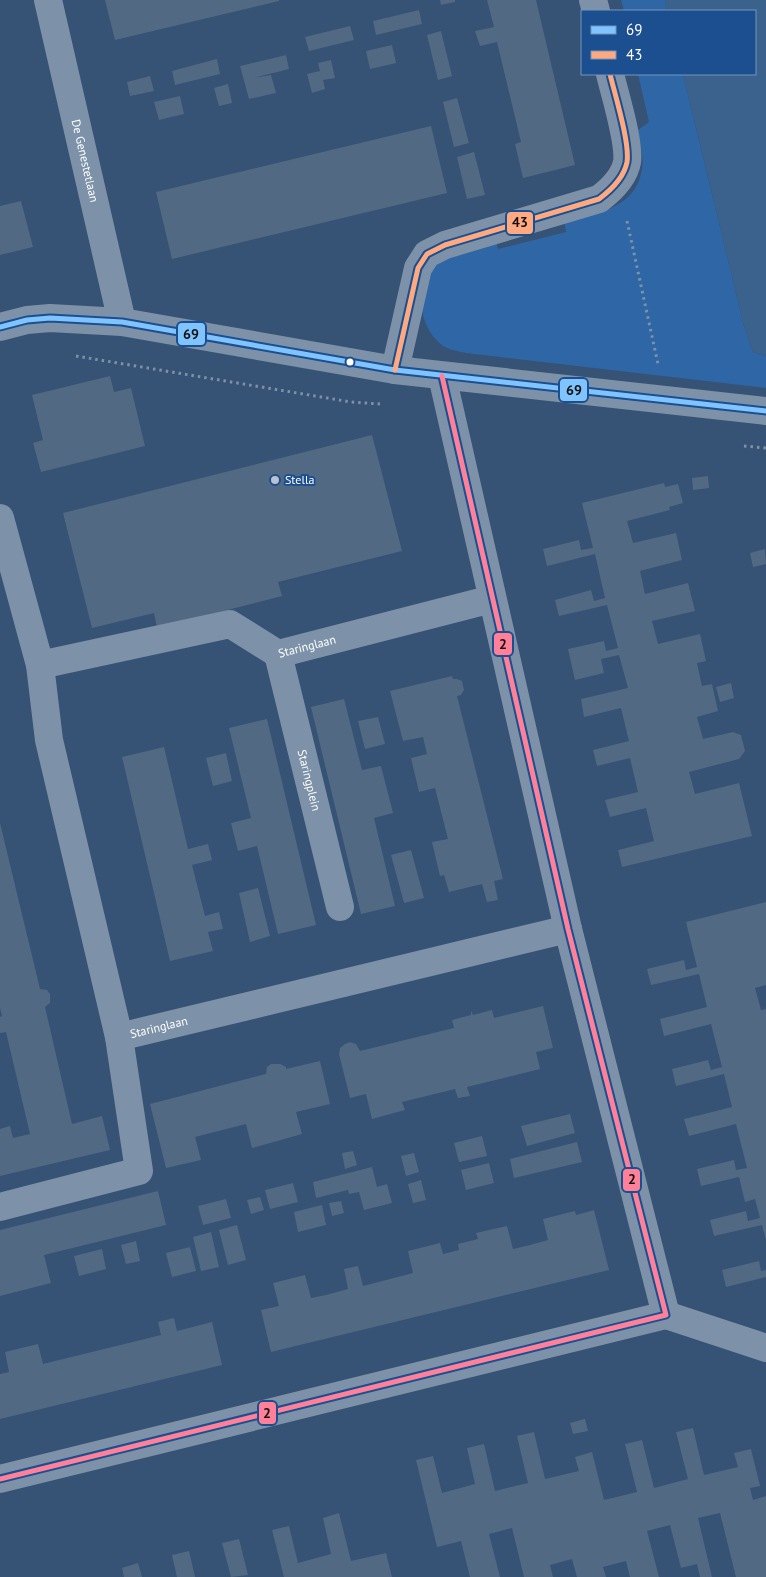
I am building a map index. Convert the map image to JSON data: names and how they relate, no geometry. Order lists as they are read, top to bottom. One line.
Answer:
{"streets":{"street":["De Genestetlaan","Staringlaan","Staringplein"]},"crossings":[["Staringlaan","Staringplein"]],"places":["Stella"],"lines":["transit line 43","transit line 69","transit line 2"],"legend":["69","43"]}
